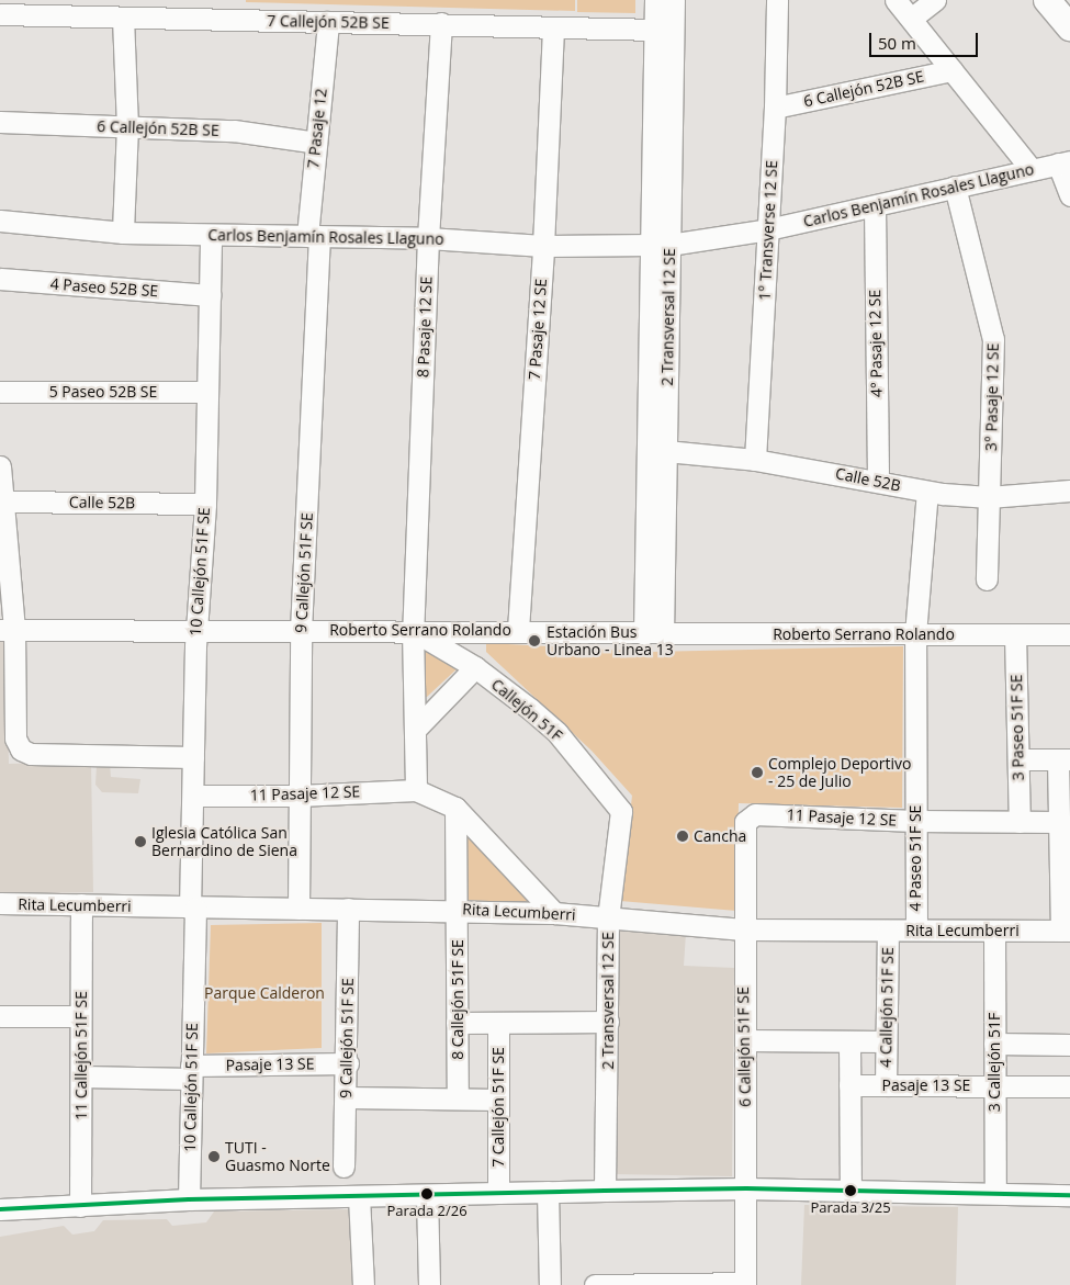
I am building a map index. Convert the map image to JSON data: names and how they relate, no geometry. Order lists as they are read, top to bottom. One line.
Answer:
{"streets":{"street":["7 Callejón 52B SE","6 Callejón 52B SE","7 Pasaje 12","Carlos Benjamín Rosales Llaguno","1° Transverse 12 SE","4 Paseo 52B SE","2 Transversal 12 SE","8 Pasaje 12 SE","7 Pasaje 12 SE","4° Pasaje 12 SE","5 Paseo 52B SE","3° Pasaje 12 SE","Calle 52B","10 Callejón 51F SE","9 Callejón 51F SE","Roberto Serrano Rolando","Callejón 51F","3 Paseo 51F SE","11 Pasaje 12 SE","4 Paseo 51F SE","Rita Lecumberri","8 Callejón 51F SE","4 Callejón 51F SE","6 Callejón 51F SE","11 Callejón 51F SE","3 Callejón 51F","Pasaje 13 SE","7 Callejón 51F SE"]},"crossings":[["7 Callejón 52B SE","7 Pasaje 12"],["7 Callejón 52B SE","2 Transversal 12 SE"],["7 Callejón 52B SE","8 Pasaje 12 SE"],["7 Callejón 52B SE","7 Pasaje 12 SE"],["6 Callejón 52B SE","7 Pasaje 12"],["6 Callejón 52B SE","1° Transverse 12 SE"],["7 Pasaje 12","Carlos Benjamín Rosales Llaguno"],["7 Pasaje 12","9 Callejón 51F SE"],["Carlos Benjamín Rosales Llaguno","1° Transverse 12 SE"],["Carlos Benjamín Rosales Llaguno","2 Transversal 12 SE"],["Carlos Benjamín Rosales Llaguno","8 Pasaje 12 SE"],["Carlos Benjamín Rosales Llaguno","7 Pasaje 12 SE"],["Carlos Benjamín Rosales Llaguno","4° Pasaje 12 SE"],["Carlos Benjamín Rosales Llaguno","3° Pasaje 12 SE"],["Carlos Benjamín Rosales Llaguno","10 Callejón 51F SE"],["Carlos Benjamín Rosales Llaguno","9 Callejón 51F SE"],["1° Transverse 12 SE","Calle 52B"],["4 Paseo 52B SE","10 Callejón 51F SE"],["2 Transversal 12 SE","Calle 52B"],["2 Transversal 12 SE","Roberto Serrano Rolando"],["2 Transversal 12 SE","Callejón 51F"],["2 Transversal 12 SE","Rita Lecumberri"],["8 Pasaje 12 SE","Roberto Serrano Rolando"],["8 Pasaje 12 SE","Callejón 51F"],["7 Pasaje 12 SE","Roberto Serrano Rolando"],["4° Pasaje 12 SE","Calle 52B"],["5 Paseo 52B SE","10 Callejón 51F SE"],["3° Pasaje 12 SE","Calle 52B"],["Calle 52B","10 Callejón 51F SE"],["Calle 52B","4 Paseo 51F SE"],["10 Callejón 51F SE","Roberto Serrano Rolando"],["10 Callejón 51F SE","11 Pasaje 12 SE"],["10 Callejón 51F SE","Rita Lecumberri"],["10 Callejón 51F SE","Pasaje 13 SE"],["9 Callejón 51F SE","Roberto Serrano Rolando"],["9 Callejón 51F SE","11 Pasaje 12 SE"],["9 Callejón 51F SE","Rita Lecumberri"],["9 Callejón 51F SE","Pasaje 13 SE"],["Roberto Serrano Rolando","Callejón 51F"],["Roberto Serrano Rolando","3 Paseo 51F SE"],["Roberto Serrano Rolando","4 Paseo 51F SE"],["3 Paseo 51F SE","11 Pasaje 12 SE"],["11 Pasaje 12 SE","4 Paseo 51F SE"],["11 Pasaje 12 SE","6 Callejón 51F SE"],["4 Paseo 51F SE","Rita Lecumberri"],["Rita Lecumberri","8 Callejón 51F SE"],["Rita Lecumberri","4 Callejón 51F SE"],["Rita Lecumberri","6 Callejón 51F SE"],["Rita Lecumberri","11 Callejón 51F SE"],["Rita Lecumberri","3 Callejón 51F"],["4 Callejón 51F SE","Pasaje 13 SE"],["11 Callejón 51F SE","Pasaje 13 SE"],["3 Callejón 51F","Pasaje 13 SE"]],"parks":["Parque Calderon"],"places":["Estación Bus Urbano - Linea 13","Complejo Deportivo - 25 de Julio","Cancha","Iglesia Católica San Bernardino de Siena","TUTI - Guasmo Norte","Parada 3/25","Parada 2/26"],"lines":["transit line 10"],"scale_bar":"50 m"}
